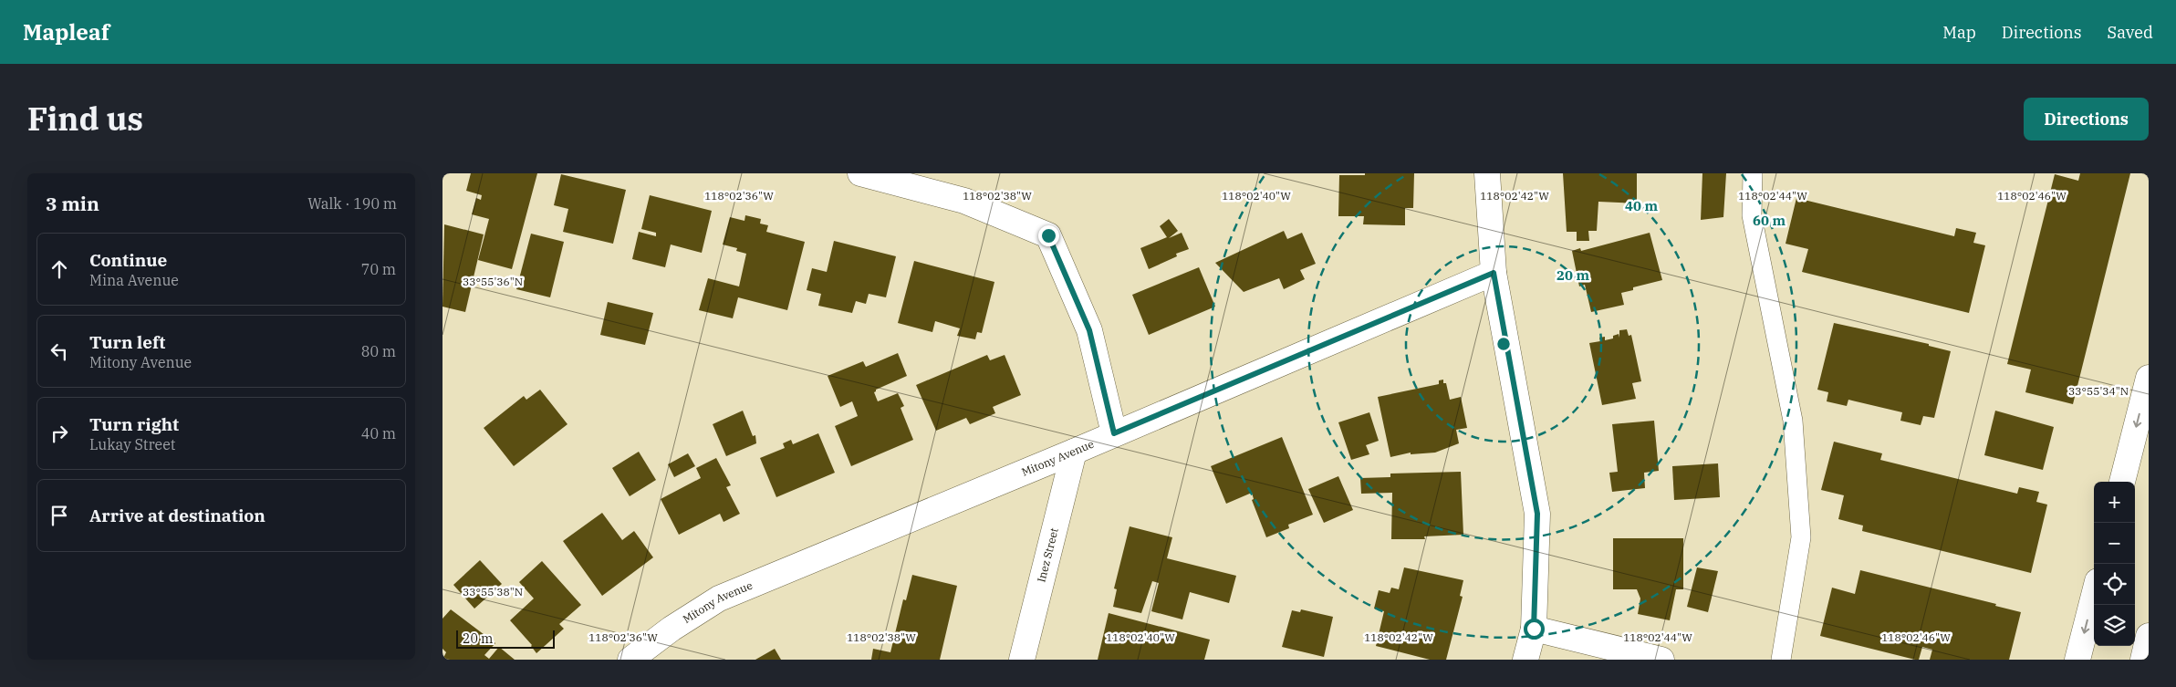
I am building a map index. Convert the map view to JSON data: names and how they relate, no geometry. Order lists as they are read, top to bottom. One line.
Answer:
{"streets":{"street":["Mitony Avenue","Inez Street"]},"crossings":[["Mitony Avenue","Inez Street"]],"scale_bar":"20 m","page":{"header":"Mapleaf","nav":["Map","Directions","Saved"],"title":"Find us","buttons":"Directions","heading":["3 min","Walk · 190 m"],"list":[["Continue","Mina Avenue","70 m"],["Turn left","Mitony Avenue","80 m"],["Turn right","Lukay Street","40 m"],"Arrive at destination"],"map_buttons":["+","−"],"scale":"20 m"},"coordinates":["118°02'36\"W","118°02'38\"W","118°02'40\"W","118°02'42\"W","118°02'44\"W","118°02'46\"W","33°55'36\"N","33°55'34\"N","33°55'38\"N"],"rings":["40 m","60 m","20 m"]}
